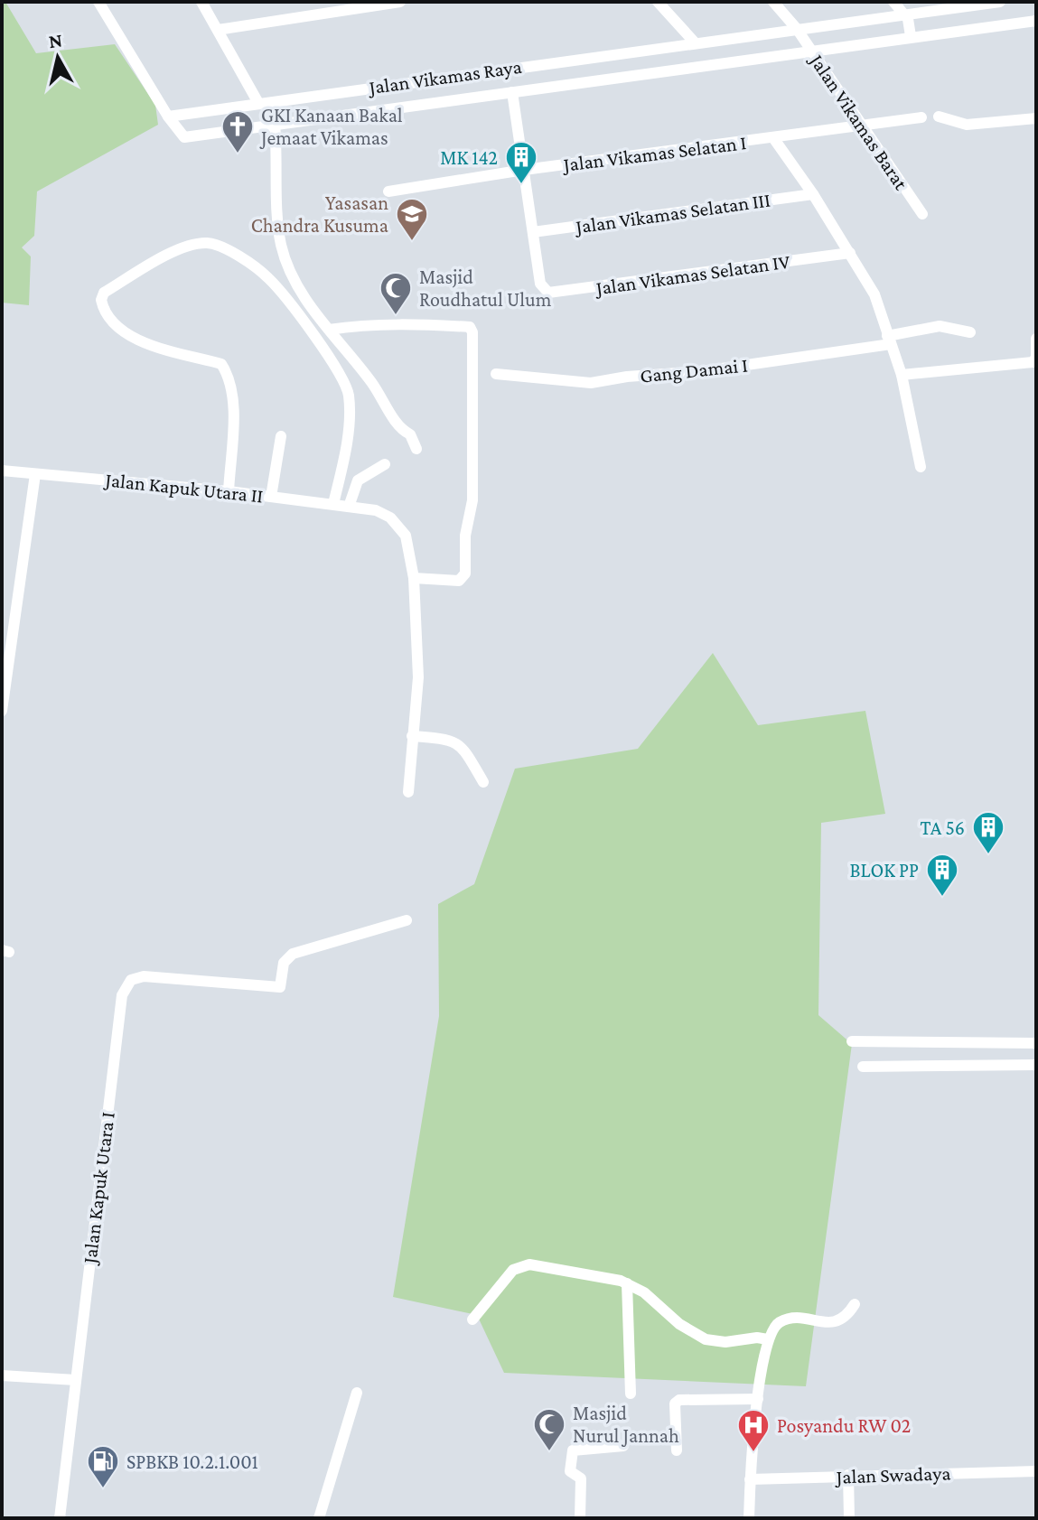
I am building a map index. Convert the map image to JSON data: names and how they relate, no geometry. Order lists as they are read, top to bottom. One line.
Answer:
{"streets":{"street":["Jalan Vikamas Raya","Jalan Vikamas Barat","Jalan Vikamas Selatan I","Jalan Vikamas Selatan III","Jalan Vikamas Selatan IV","Gang Damai I","Jalan Kapuk Utara II","Jalan Kapuk Utara I","Jalan Swadaya"]},"crossings":[["Jalan Vikamas Raya","Jalan Vikamas Barat"],["Jalan Vikamas Barat","Jalan Vikamas Selatan I"],["Jalan Vikamas Selatan III","Jalan Vikamas Selatan IV"]],"places":{"church":["GKI Kanaan Bakal Jemaat Vikamas"],"building":["MK 142","TA 56","BLOK PP"],"school or university":["Yasasan Chandra Kusuma"],"mosque":["Masjid Roudhatul Ulum","Masjid Nurul Jannah"],"hospital":["Posyandu RW 02"],"fuel station":["SPBKB 10.2.1.001"]},"north":"top"}
